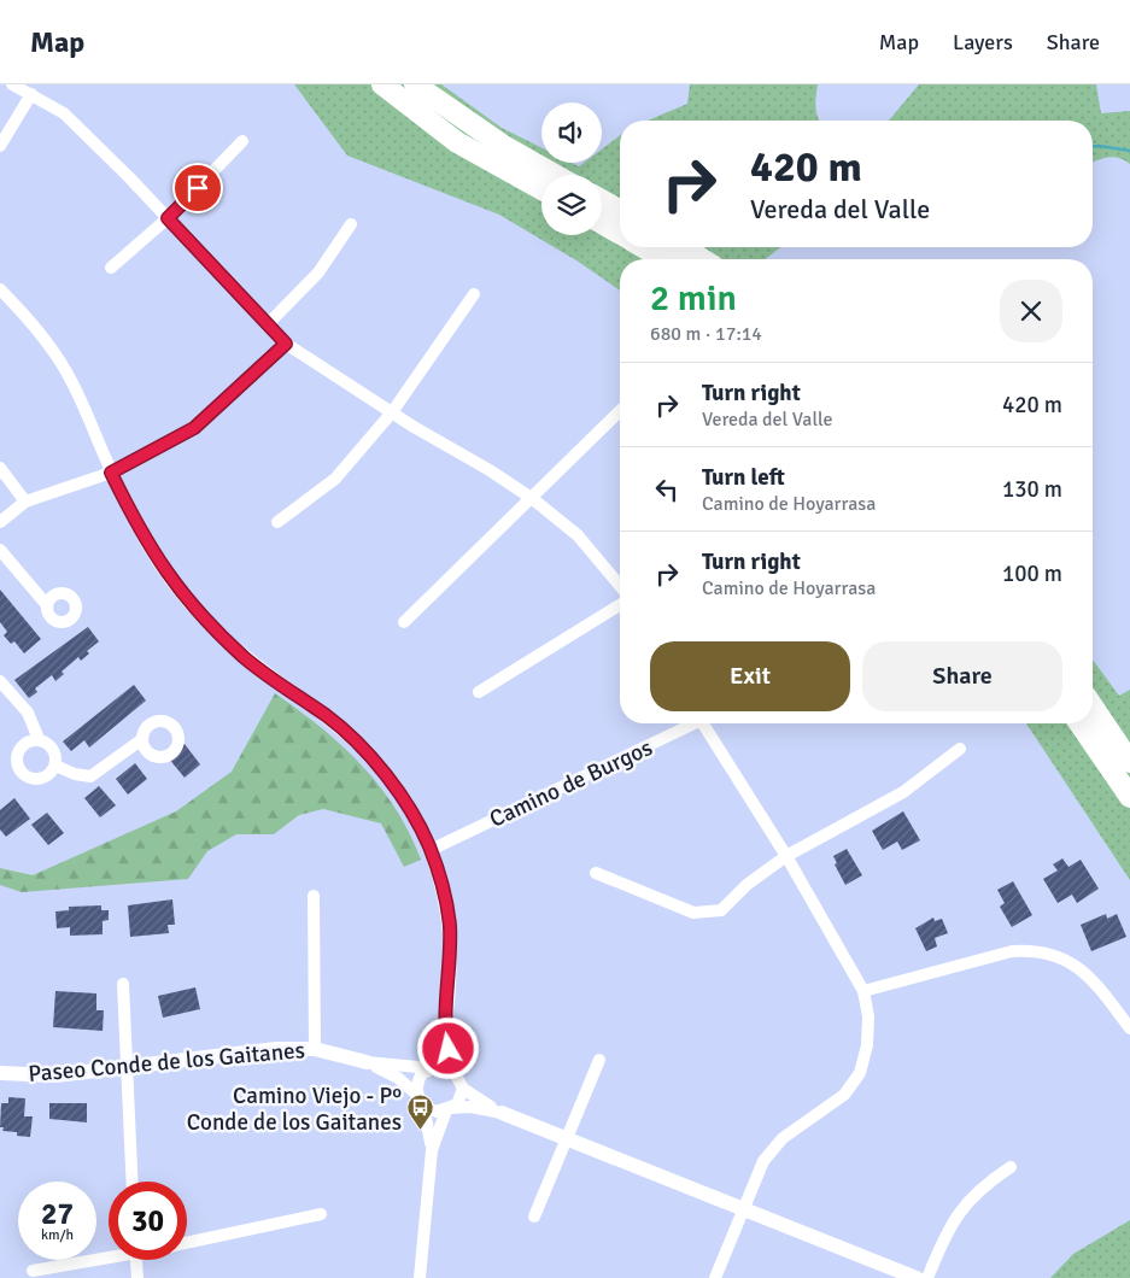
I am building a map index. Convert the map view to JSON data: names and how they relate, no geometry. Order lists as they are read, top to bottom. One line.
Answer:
{"streets":{"street":["Camino de Burgos","Paseo Conde de los Gaitanes"]},"places":{"bus stop":["Camino Viejo - Pº Conde de los Gaitanes"]},"page":{"header":"Map","nav":["Map","Layers","Share"],"turn":["420 m","Vereda del Valle"],"heading":["2 min","680 m · 17:14"],"list":[{"name":"Turn right","note":"Vereda del Valle","value":"420 m"},{"name":"Turn left","note":"Camino de Hoyarrasa","value":"130 m"},{"name":"Turn right","note":"Camino de Hoyarrasa","value":"100 m"}],"buttons":["Exit","Share"],"speed":"27 km/h","limit":"30"}}
